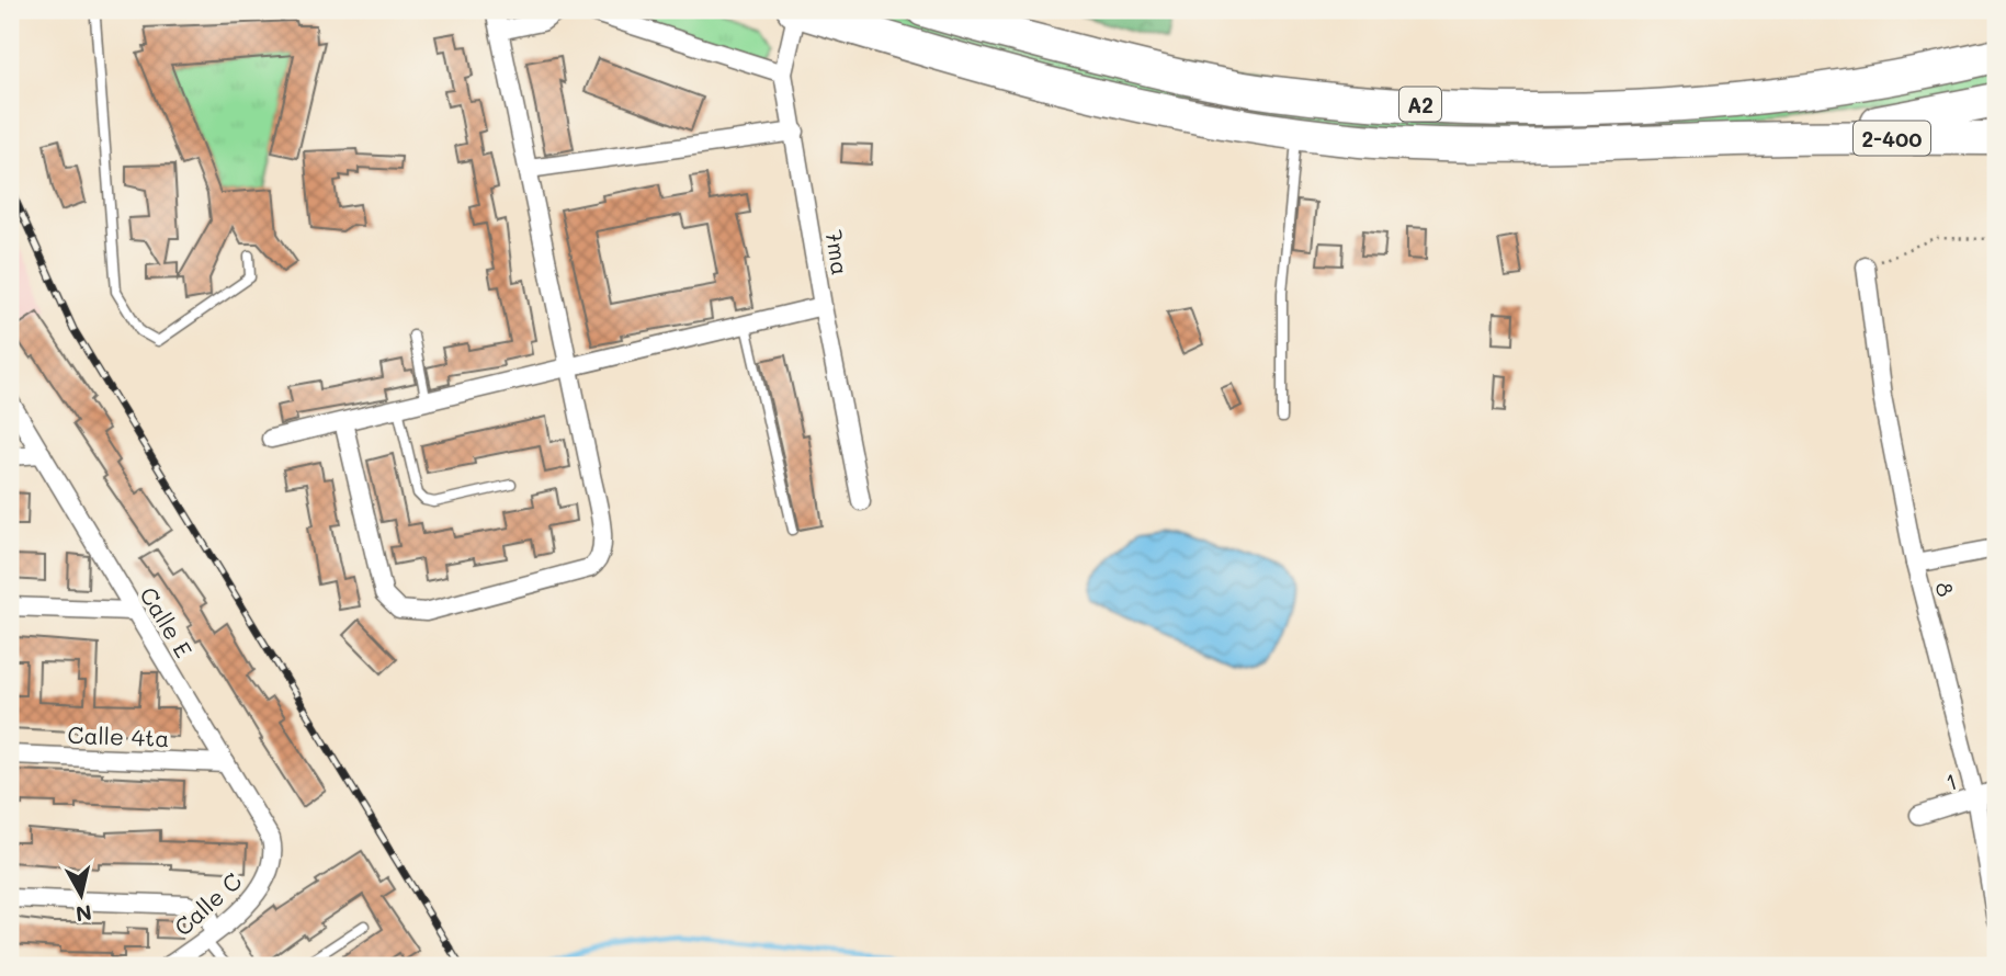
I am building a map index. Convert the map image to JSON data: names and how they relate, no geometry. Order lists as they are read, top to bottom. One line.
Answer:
{"streets":{"highway":["A2","2-400"],"street":["7ma","8","Calle E","Calle 4ta","1","Calle C"]},"crossings":[["A2","2-400"],["A2","7ma"],["8","1"],["Calle E","Calle 4ta"],["Calle E","Calle C"]],"north":"bottom"}
